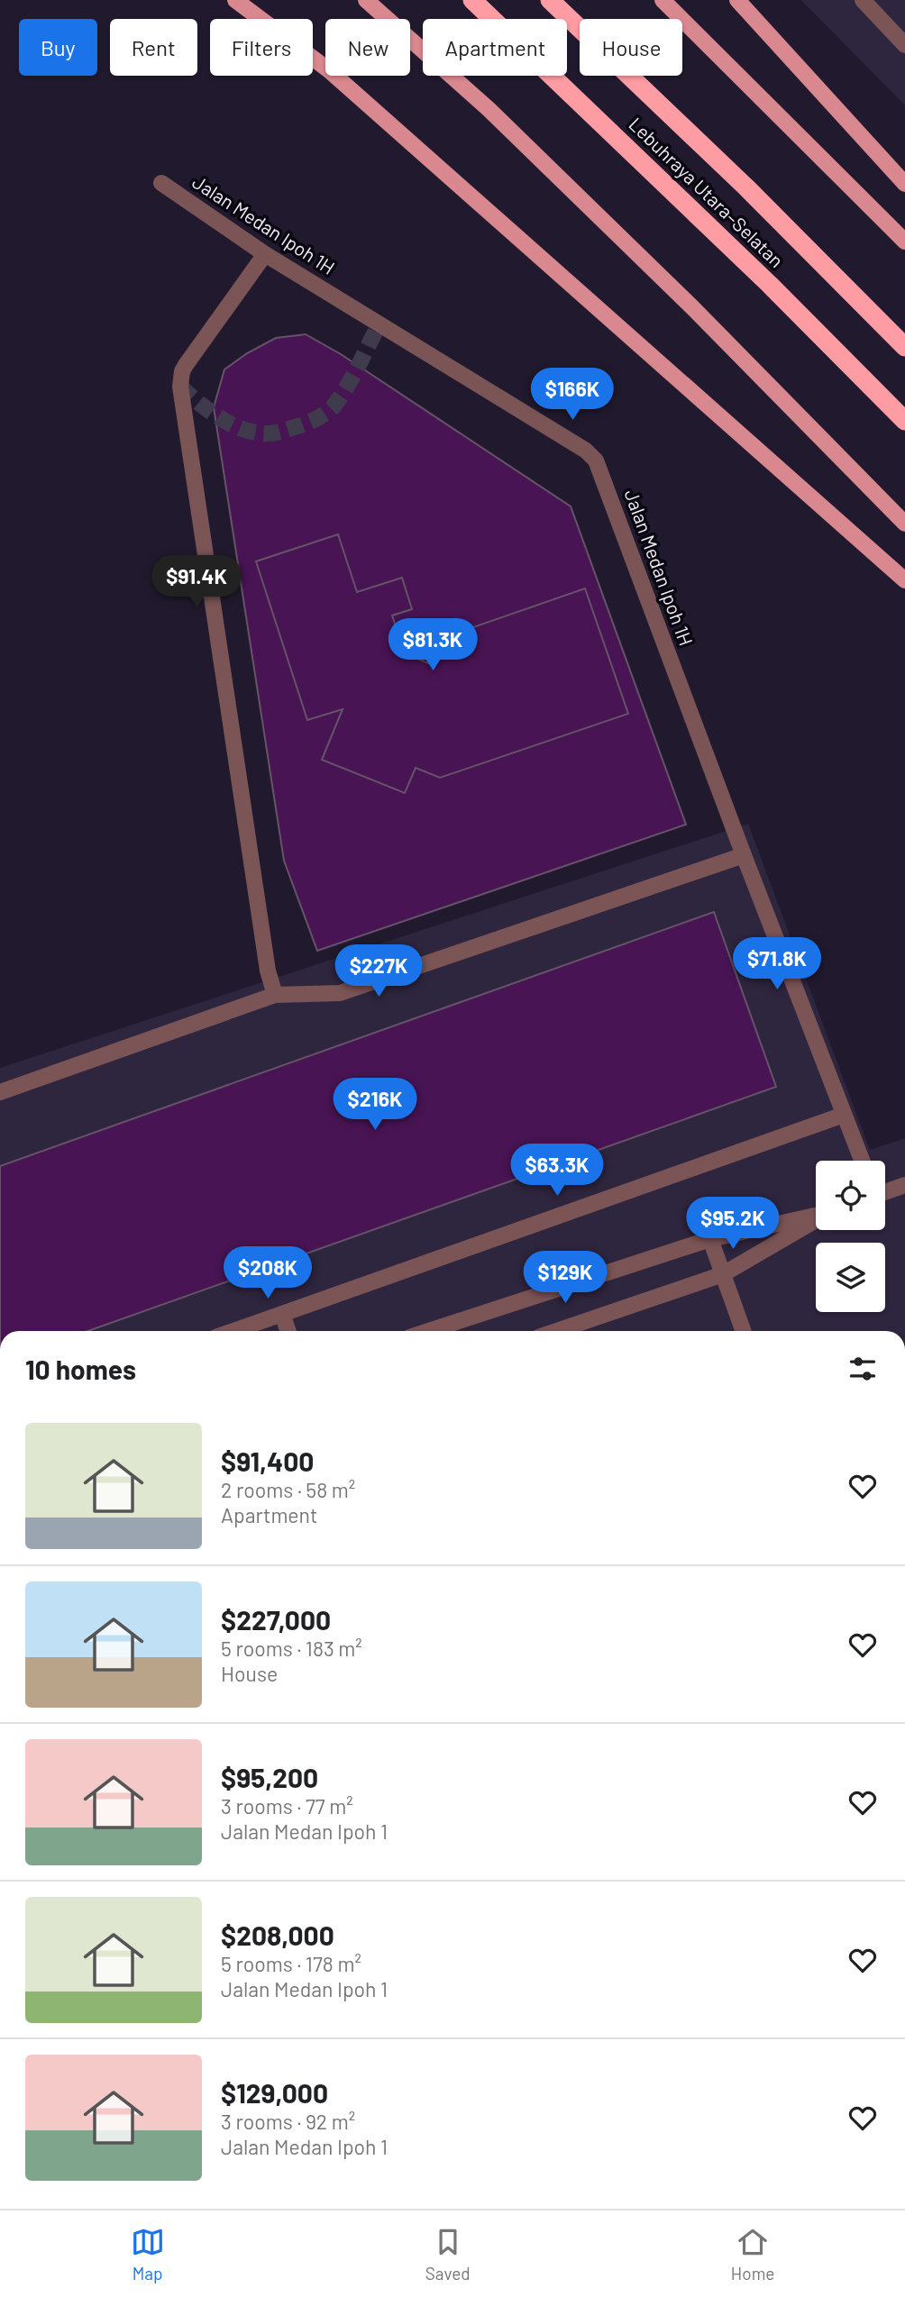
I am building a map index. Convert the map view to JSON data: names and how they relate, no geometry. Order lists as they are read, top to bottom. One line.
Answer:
{"streets":{"highway":["Lebuhraya Utara–Selatan"],"street":["Jalan Medan Ipoh 1H"]},"page":{"chip":["Buy","Rent","Filters","New","Apartment","House"],"price":["$166K","$91.4K","$81.3K","$71.8K","$227K","$216K","$63.3K","$95.2K","$208K","$129K"],"heading":"10 homes","list":[{"name":"$91,400","note":"2 rooms · 58 m² · Apartment"},{"name":"$227,000","note":"5 rooms · 183 m² · House"},{"name":"$95,200","note":"3 rooms · 77 m² · Jalan Medan Ipoh 1"},{"name":"$208,000","note":"5 rooms · 178 m² · Jalan Medan Ipoh 1"},{"name":"$129,000","note":"3 rooms · 92 m² · Jalan Medan Ipoh 1"}],"tabs":["Map","Saved","Home"]}}
